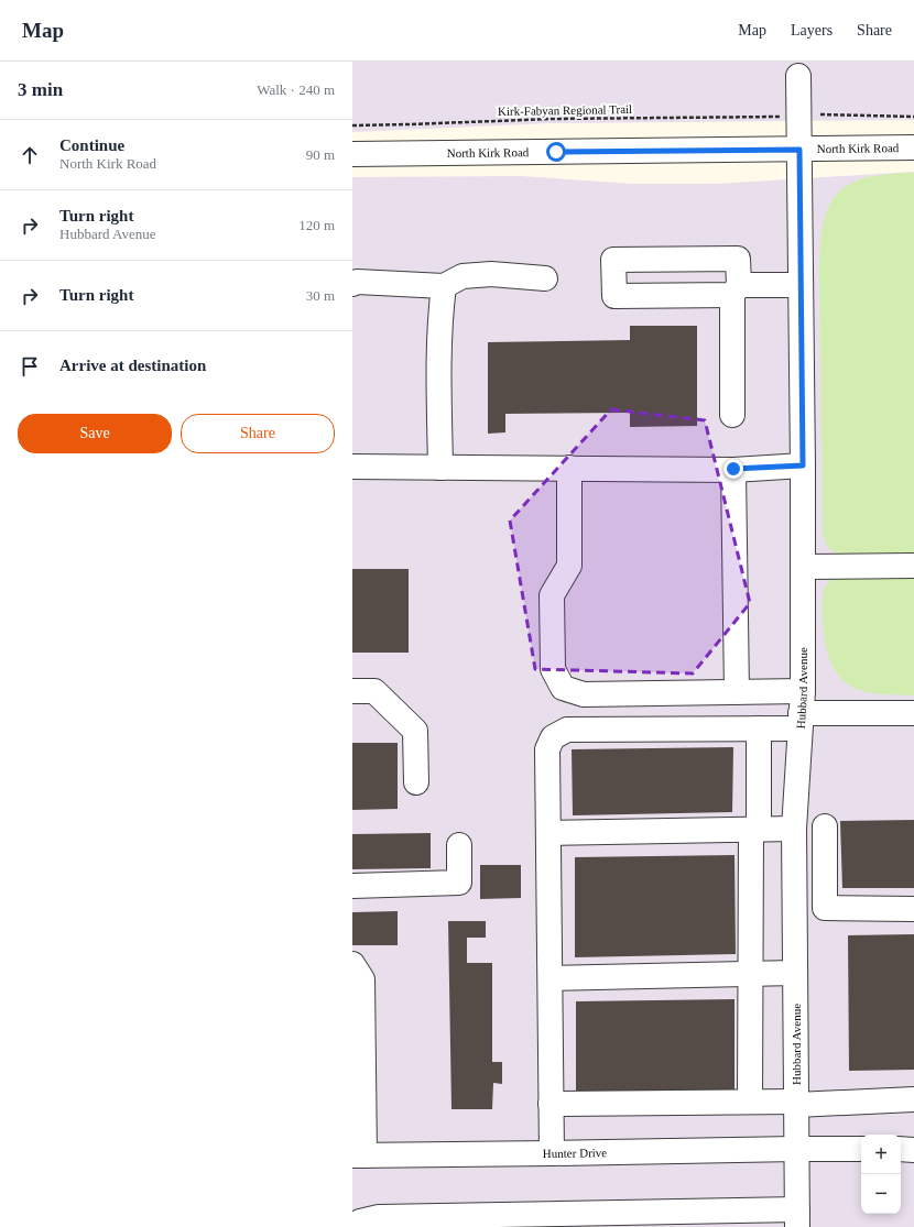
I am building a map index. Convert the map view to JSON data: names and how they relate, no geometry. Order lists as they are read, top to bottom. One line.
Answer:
{"streets":{"street":["North Kirk Road","Hubbard Avenue","Hunter Drive"],"path":["Kirk-Fabyan Regional Trail"]},"crossings":[["North Kirk Road","Hubbard Avenue"],["Hubbard Avenue","Hunter Drive"]],"page":{"header":"Map","nav":["Map","Layers","Share"],"heading":["3 min","Walk · 240 m"],"list":[["Continue","North Kirk Road","90 m"],["Turn right","Hubbard Avenue","120 m"],["Turn right","30 m"],"Arrive at destination"],"buttons":["Save","Share"],"map_buttons":["+","−"]}}
